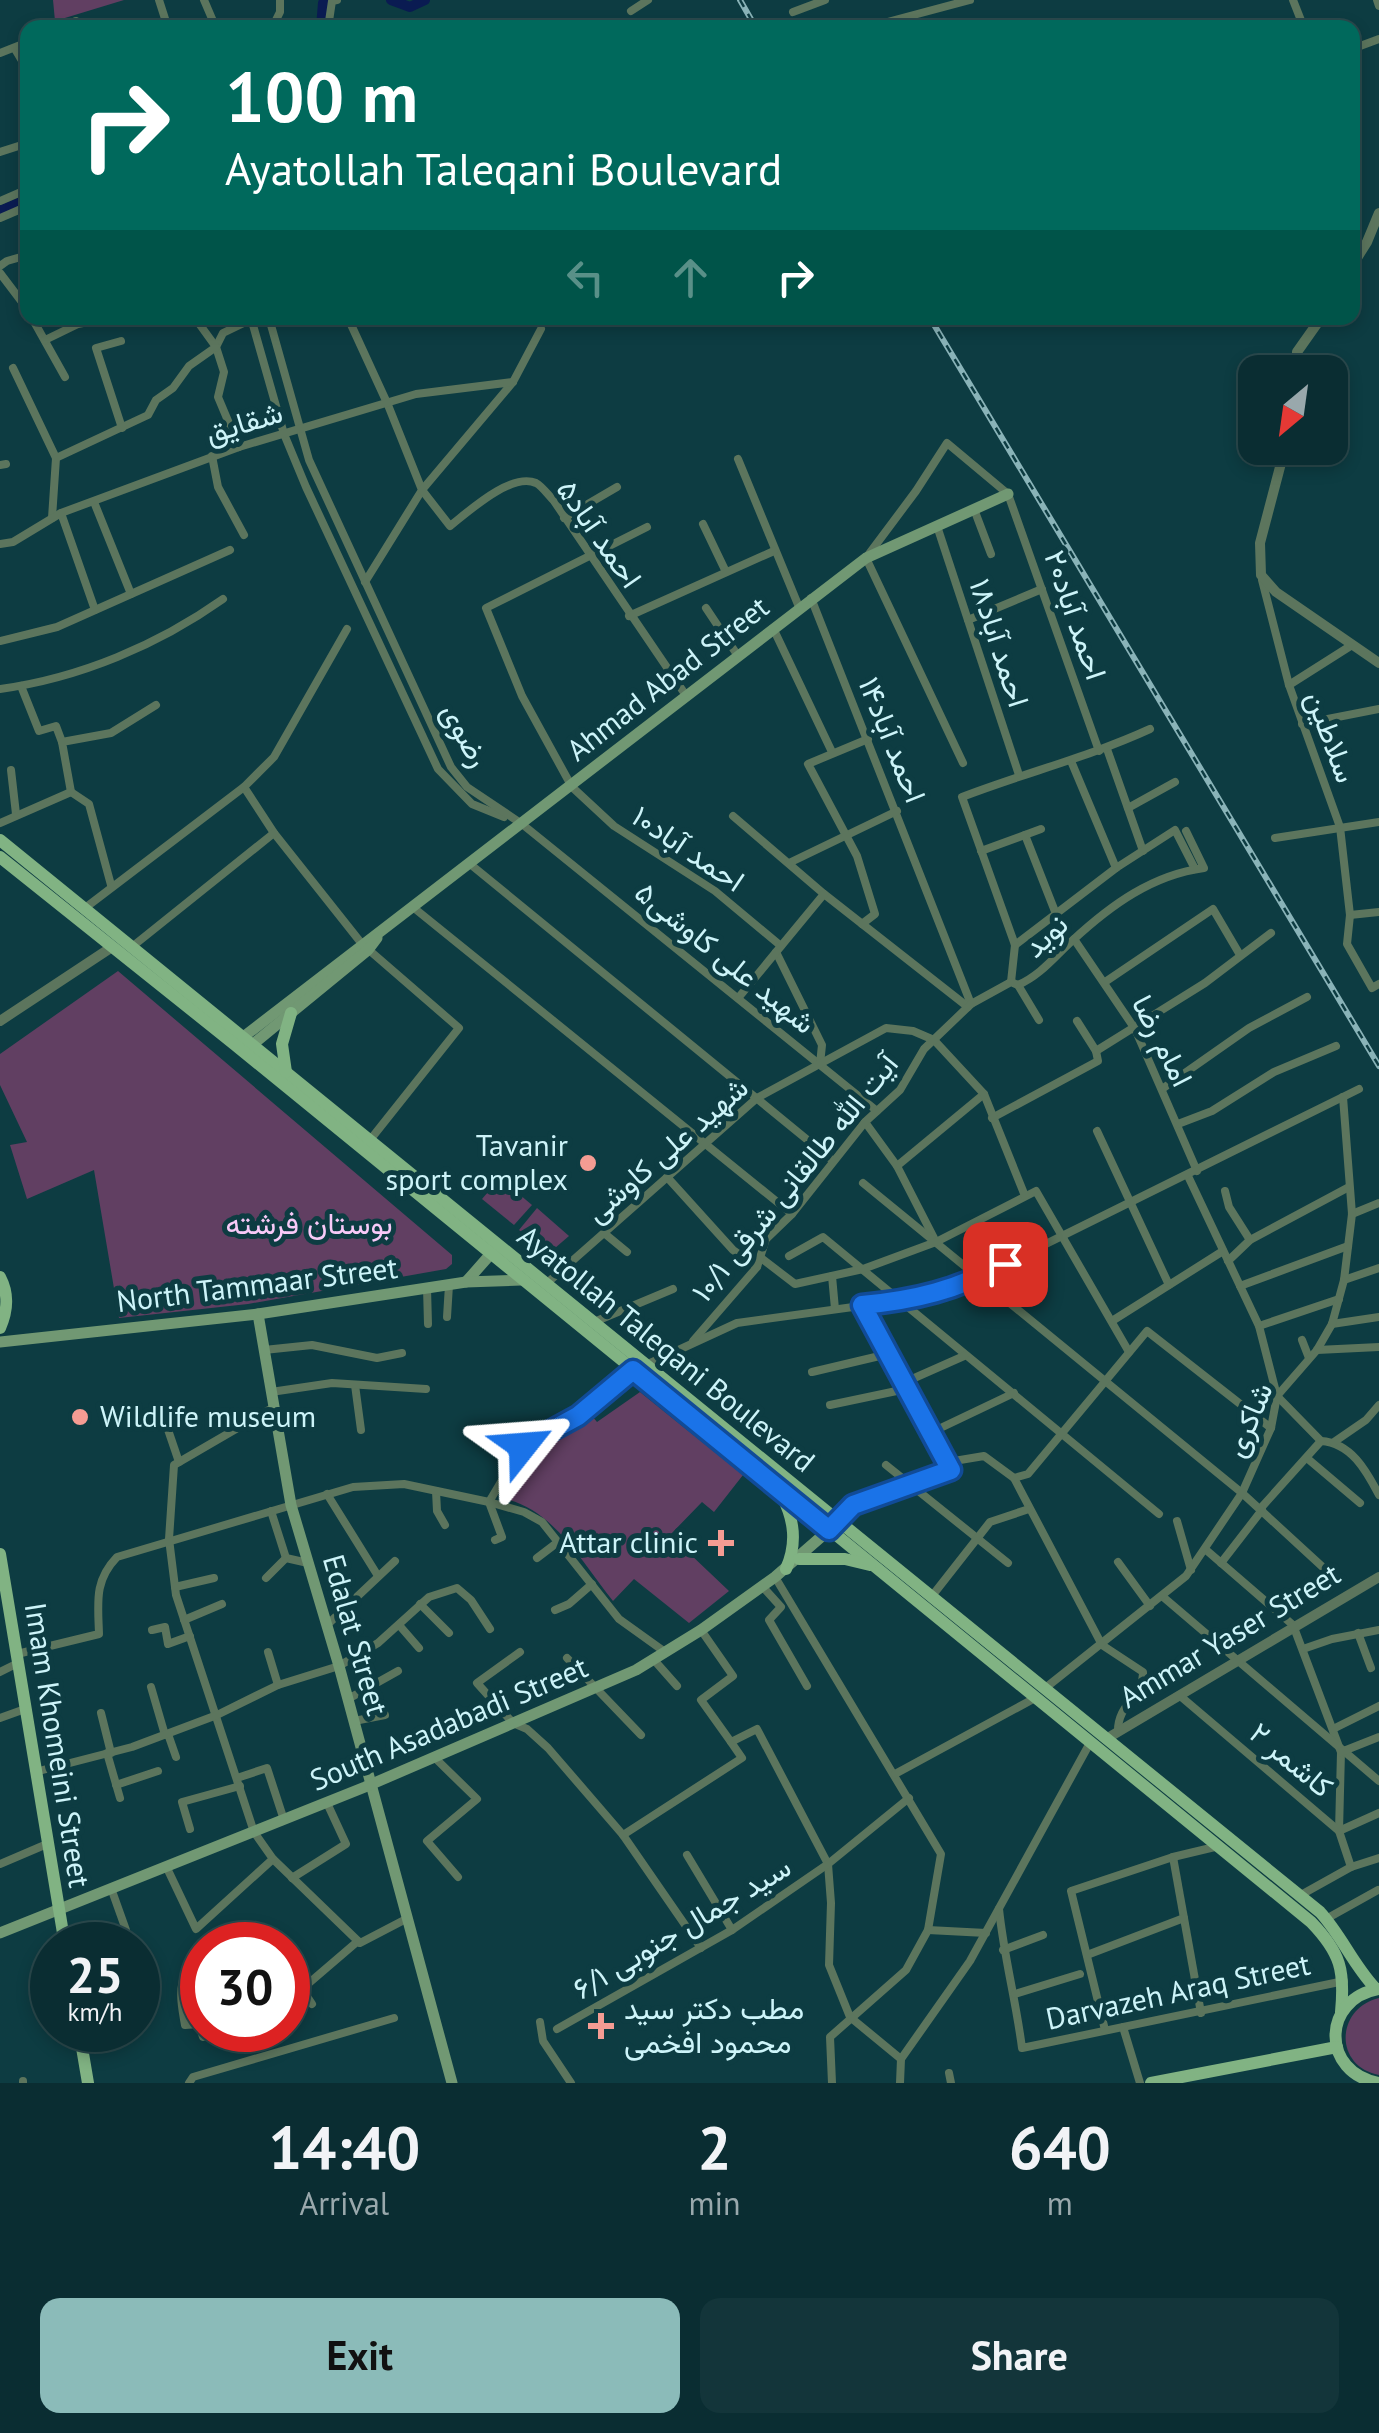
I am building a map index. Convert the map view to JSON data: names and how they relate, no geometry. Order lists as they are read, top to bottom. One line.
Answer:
{"streets":{"main road":["Ahmad Abad Street","North Tammaar Street","Ayatollah Taleqani Boulevard","Edalat Street","South Asadabadi Street","Imam Khomeini Street"],"street":["شقایق","احمد آباد۵","احمد آباد۲۰","احمد آباد۱۸","رضوی","سلاطین","احمد آباد۱۴","احمد آباد۱۰","نوید","شهید علی کاوشی۵","امام رضا","شهید علی کاوشی","آیت الله طالقانی شرقی ۱۰/۱","شاکری","Ammar Yaser Street","کاشمر ۲","سید جمال جنوبی ۶/۱","Darvazeh Araq Street"]},"crossings":[["شقایق","رضوی"],["احمد آباد۵","Ahmad Abad Street"],["احمد آباد۵","احمد آباد۱۰"],["احمد آباد۲۰","Ahmad Abad Street"],["احمد آباد۱۸","Ahmad Abad Street"],["Ahmad Abad Street","رضوی"],["Ahmad Abad Street","احمد آباد۱۴"],["Ahmad Abad Street","احمد آباد۱۰"],["Ahmad Abad Street","شهید علی کاوشی۵"],["Ahmad Abad Street","Ayatollah Taleqani Boulevard"],["رضوی","شهید علی کاوشی۵"],["احمد آباد۱۴","نوید"],["نوید","امام رضا"],["نوید","شهید علی کاوشی"],["نوید","آیت الله طالقانی شرقی ۱۰/۱"],["شهید علی کاوشی۵","شهید علی کاوشی"],["شهید علی کاوشی۵","آیت الله طالقانی شرقی ۱۰/۱"],["شهید علی کاوشی","آیت الله طالقانی شرقی ۱۰/۱"],["شهید علی کاوشی","Ayatollah Taleqani Boulevard"],["North Tammaar Street","Ayatollah Taleqani Boulevard"],["North Tammaar Street","Edalat Street"],["Ayatollah Taleqani Boulevard","شاکری"],["Ayatollah Taleqani Boulevard","Ammar Yaser Street"],["Ayatollah Taleqani Boulevard","South Asadabadi Street"],["Ayatollah Taleqani Boulevard","Darvazeh Araq Street"],["Edalat Street","South Asadabadi Street"],["Ammar Yaser Street","کاشمر ۲"],["South Asadabadi Street","Imam Khomeini Street"]],"parks":["بوستان فرشته"],"places":{"other":["Tavanir sport complex","Wildlife museum"],"health":["Attar clinic","مطب دکتر سید محمود افخمی"]},"north":"bottom left","page":{"turn":["100 m","Ayatollah Taleqani Boulevard"],"speed":"25 km/h","limit":"30","eta":["14:40","Arrival","2","min","640","m"],"buttons":["Exit","Share"]}}
